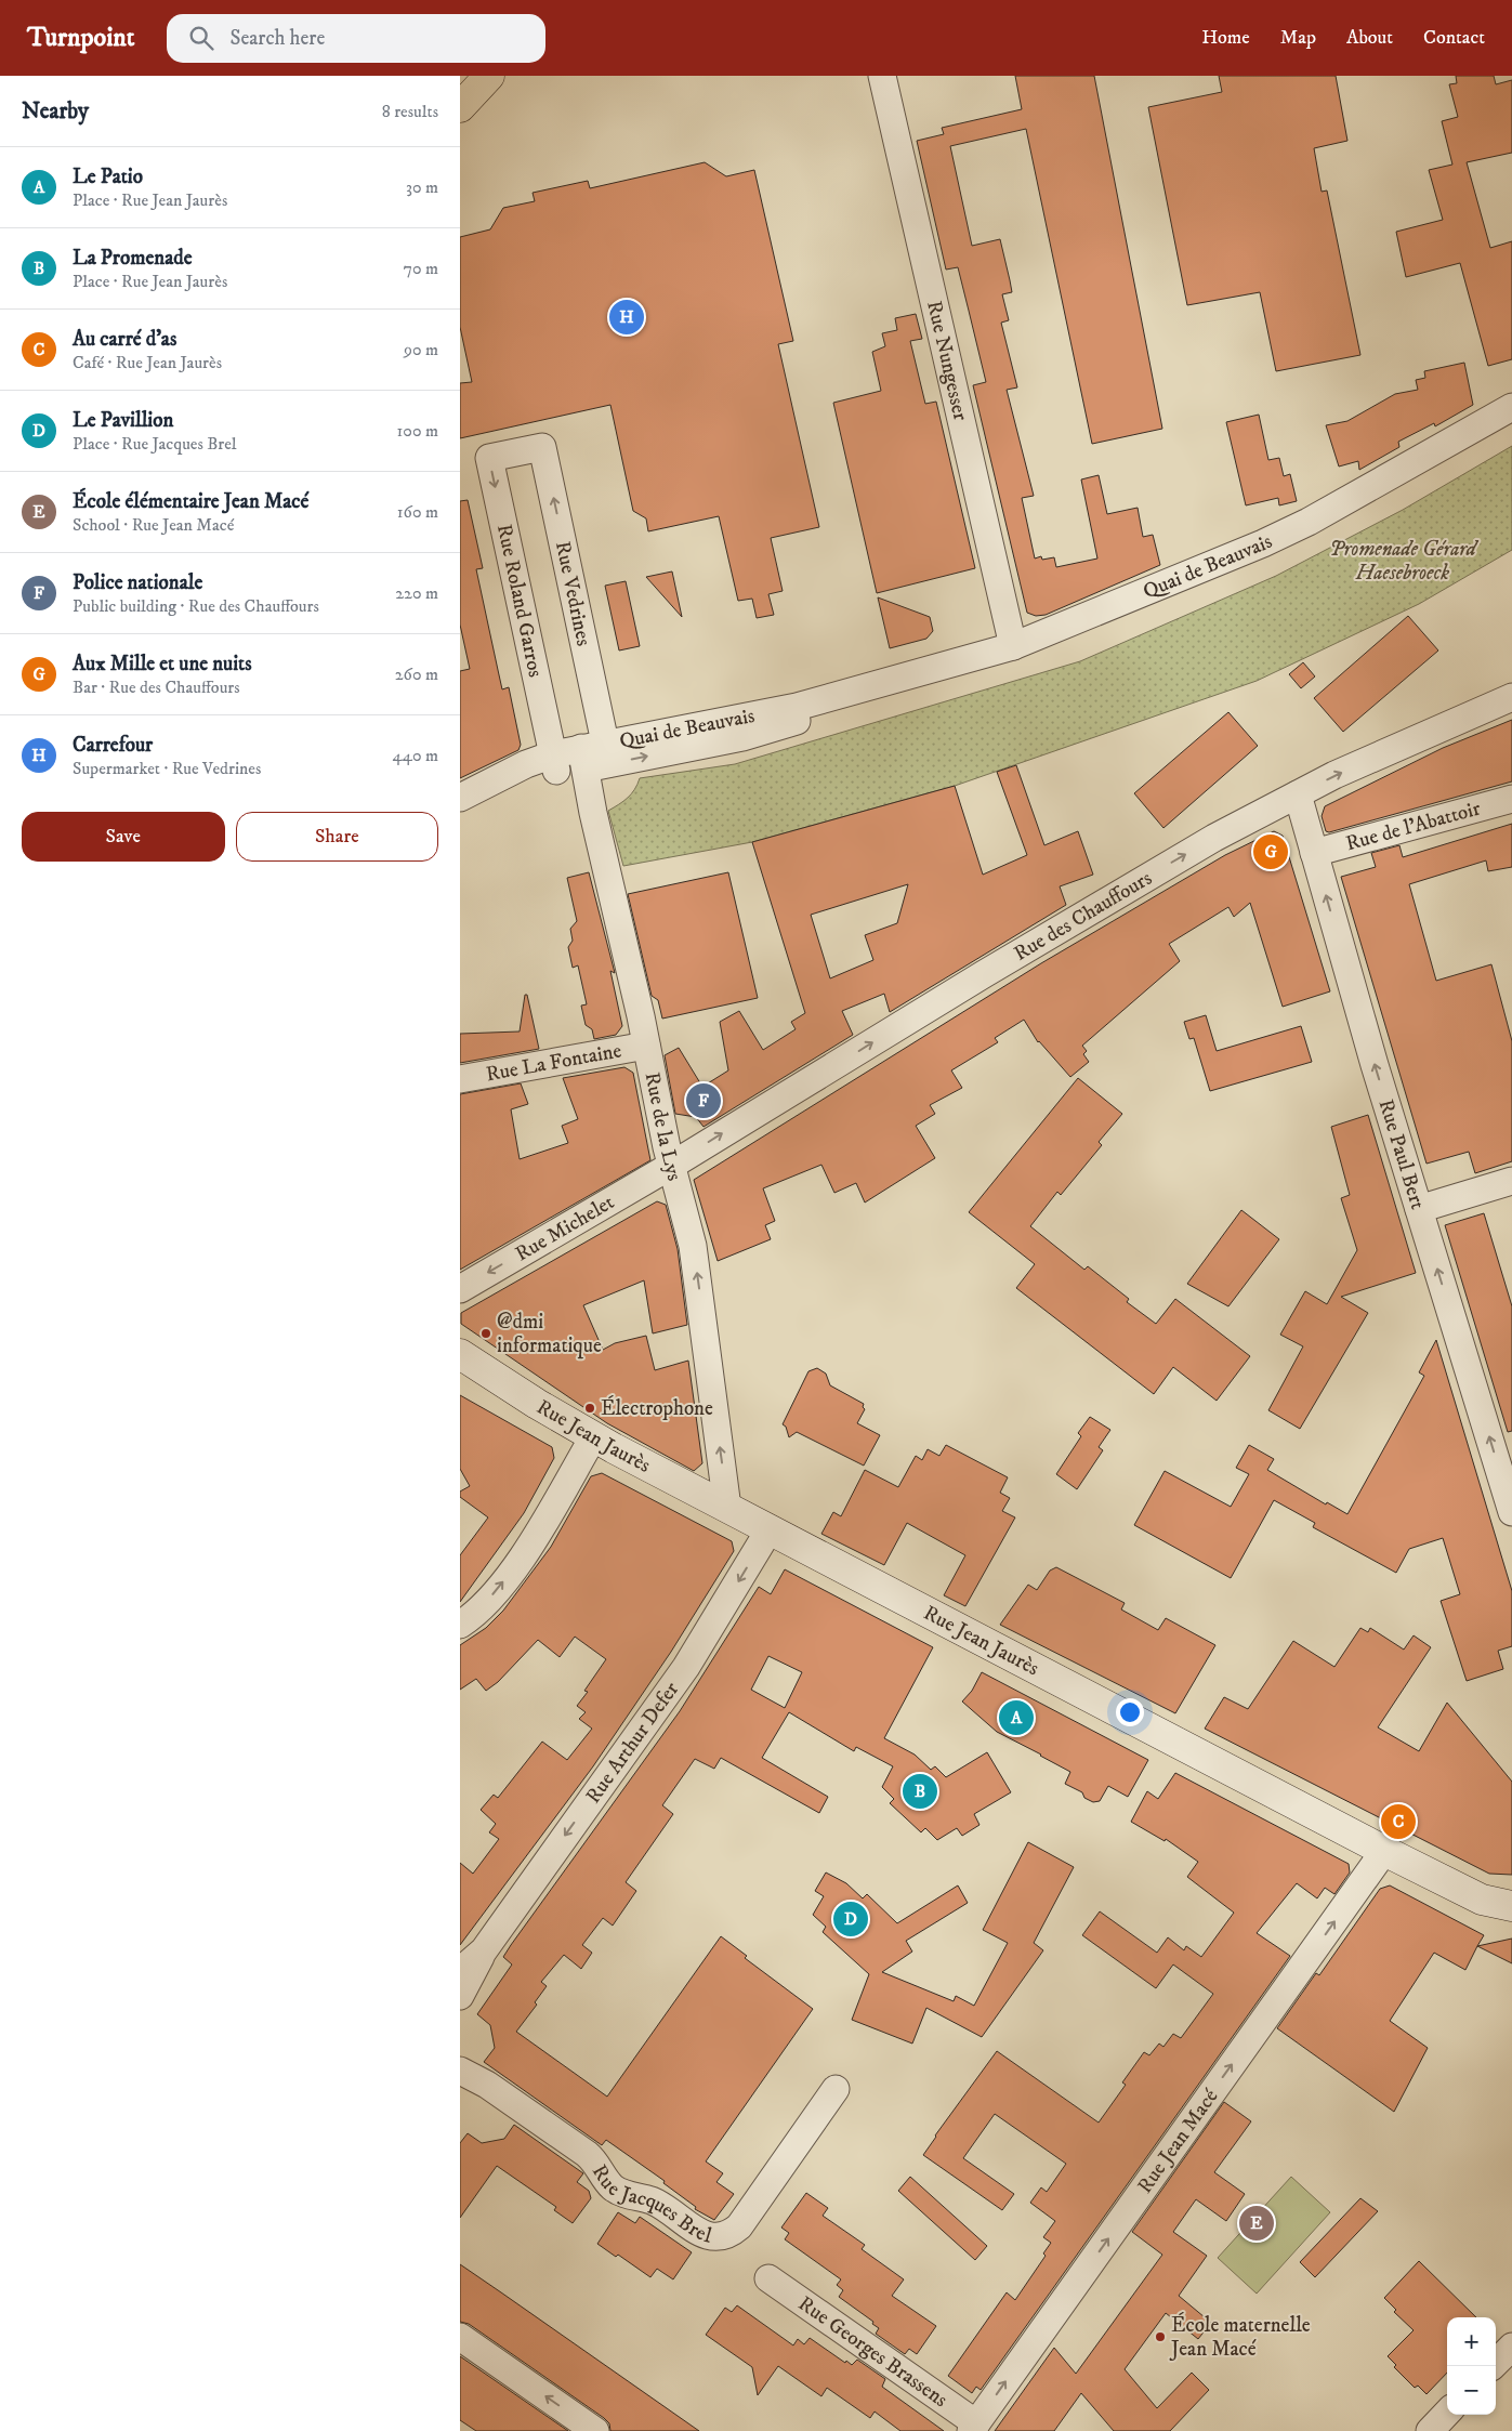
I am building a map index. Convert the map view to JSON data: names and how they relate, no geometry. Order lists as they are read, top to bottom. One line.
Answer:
{"streets":{"main road":["Rue Jean Jaurès"],"street":["Rue Nungesser","Quai de Beauvais","Rue Vedrines","Rue Roland Garros","Rue de l'Abattoir","Rue des Chauffours","Rue La Fontaine","Rue de la Lys","Rue Paul Bert","Rue Michelet","Rue Arthur Defer","Rue Jean Macé","Rue Jacques Brel","Rue Georges Brassens"]},"crossings":[["Rue Nungesser","Quai de Beauvais"],["Quai de Beauvais","Rue Vedrines"],["Quai de Beauvais","Rue Roland Garros"],["Quai de Beauvais","Rue de la Lys"],["Rue Vedrines","Rue Roland Garros"],["Rue Vedrines","Rue de la Lys"],["Rue de l'Abattoir","Rue Paul Bert"],["Rue des Chauffours","Rue de la Lys"],["Rue des Chauffours","Rue Paul Bert"],["Rue des Chauffours","Rue Michelet"],["Rue La Fontaine","Rue de la Lys"],["Rue de la Lys","Rue Michelet"],["Rue de la Lys","Rue Jean Jaurès"],["Rue Jean Jaurès","Rue Arthur Defer"],["Rue Jean Jaurès","Rue Jean Macé"],["Rue Jean Macé","Rue Georges Brassens"]],"one_way":["Rue Vedrines","Rue Roland Garros","Rue des Chauffours","Rue de la Lys","Rue Paul Bert","Rue Michelet","Rue Jean Macé"],"parks":["Promenade Gérard Haesebroeck"],"places":["@dmi informatique","Électrophone","École maternelle Jean Macé"],"page":{"header":"Turnpoint","search":"Search here","nav":["Home","Map","About","Contact"],"heading":["Nearby","8 results"],"list":[{"mark":"A","name":"Le Patio","note":"Place · Rue Jean Jaurès","value":"30 m"},{"mark":"B","name":"La Promenade","note":"Place · Rue Jean Jaurès","value":"70 m"},{"mark":"C","name":"Au carré d'as","note":"Café · Rue Jean Jaurès","value":"90 m"},{"mark":"D","name":"Le Pavillion","note":"Place · Rue Jacques Brel","value":"100 m"},{"mark":"E","name":"École élémentaire Jean Macé","note":"School · Rue Jean Macé","value":"160 m"},{"mark":"F","name":"Police nationale","note":"Public building · Rue des Chauffours","value":"220 m"},{"mark":"G","name":"Aux Mille et une nuits","note":"Bar · Rue des Chauffours","value":"260 m"},{"mark":"H","name":"Carrefour","note":"Supermarket · Rue Vedrines","value":"440 m"}],"pins":["H","G","F","A","B","C","D","E"],"buttons":["Save","Share"],"map_buttons":["+","−"]}}
